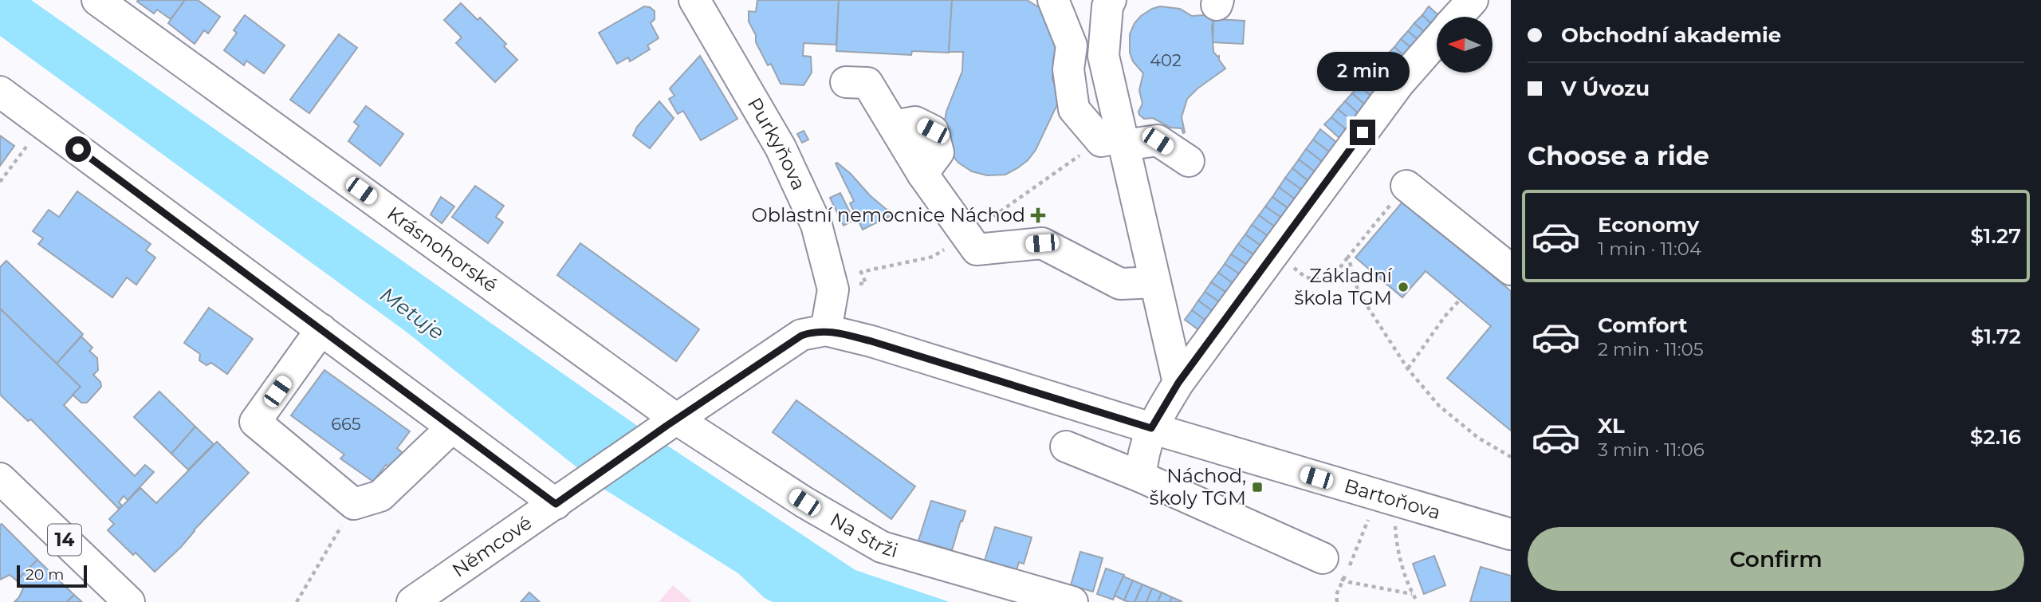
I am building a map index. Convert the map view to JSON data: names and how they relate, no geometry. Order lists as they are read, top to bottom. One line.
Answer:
{"streets":{"street":["Purkyňova","Krásnohorské","Bartoňova","Na Strži","14","Němcové"]},"crossings":[["Purkyňova","Bartoňova"],["Purkyňova","Němcové"],["Krásnohorské","Na Strži"],["Krásnohorské","Němcové"],["Bartoňova","Němcové"],["Na Strži","Němcové"]],"water":["Metuje"],"places":{"health":["Oblastní nemocnice Náchod"],"other":["Základní škola TGM"],"transit":["Náchod, školy TGM"]},"house_numbers":["402","665"],"scale_bar":"20 m","north":"left","page":{"banner":["Obchodní akademie","V Úvozu"],"bubble":"2 min","heading":"Choose a ride","list":[{"name":"Economy","note":"1 min · 11:04","value":"$1.27"},{"name":"Comfort","note":"2 min · 11:05","value":"$1.72"},{"name":"XL","note":"3 min · 11:06","value":"$2.16"}],"buttons":"Confirm","scale":"20 m"}}
